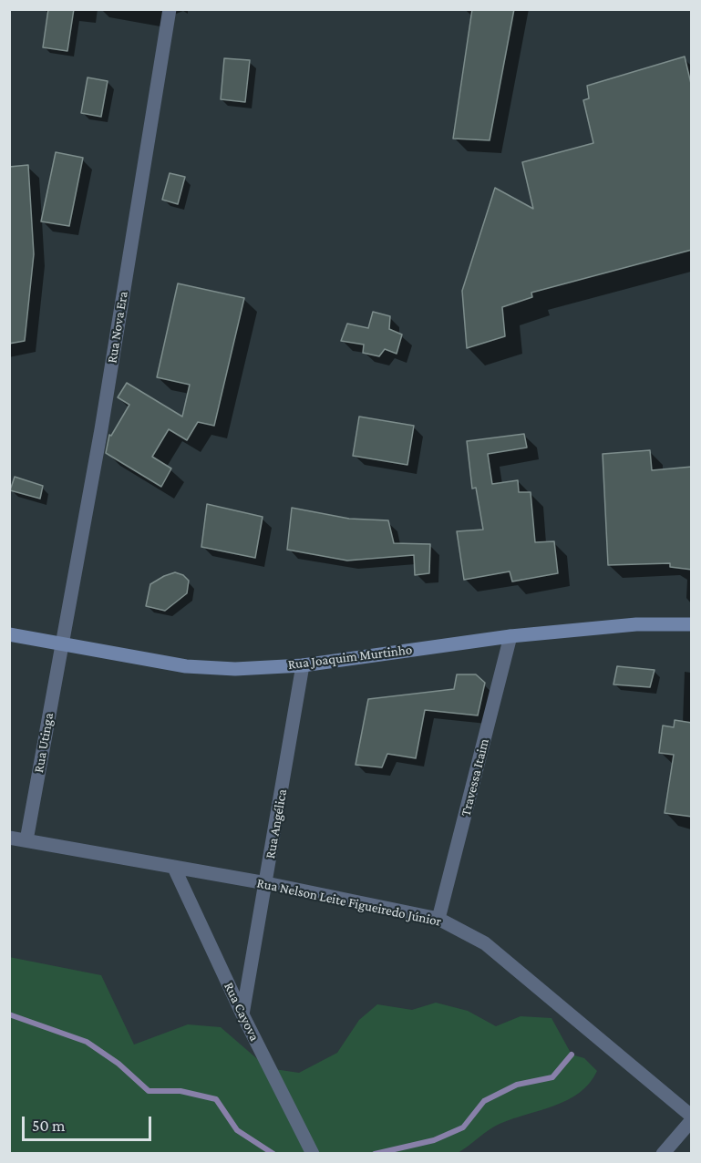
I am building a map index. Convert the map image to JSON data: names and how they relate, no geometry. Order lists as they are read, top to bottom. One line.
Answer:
{"streets":{"main road":["Rua Joaquim Murtinho"],"street":["Rua Nova Era","Rua Utinga","Travessa Itaim","Rua Angélica","Rua Nelson Leite Figueiredo Júnior","Rua Cayova"]},"crossings":[["Rua Nova Era","Rua Joaquim Murtinho"],["Rua Nova Era","Rua Utinga"],["Rua Joaquim Murtinho","Rua Utinga"],["Rua Joaquim Murtinho","Travessa Itaim"],["Rua Joaquim Murtinho","Rua Angélica"],["Rua Utinga","Rua Nelson Leite Figueiredo Júnior"],["Travessa Itaim","Rua Nelson Leite Figueiredo Júnior"],["Rua Angélica","Rua Nelson Leite Figueiredo Júnior"],["Rua Angélica","Rua Cayova"],["Rua Nelson Leite Figueiredo Júnior","Rua Cayova"]],"scale_bar":"50 m"}
